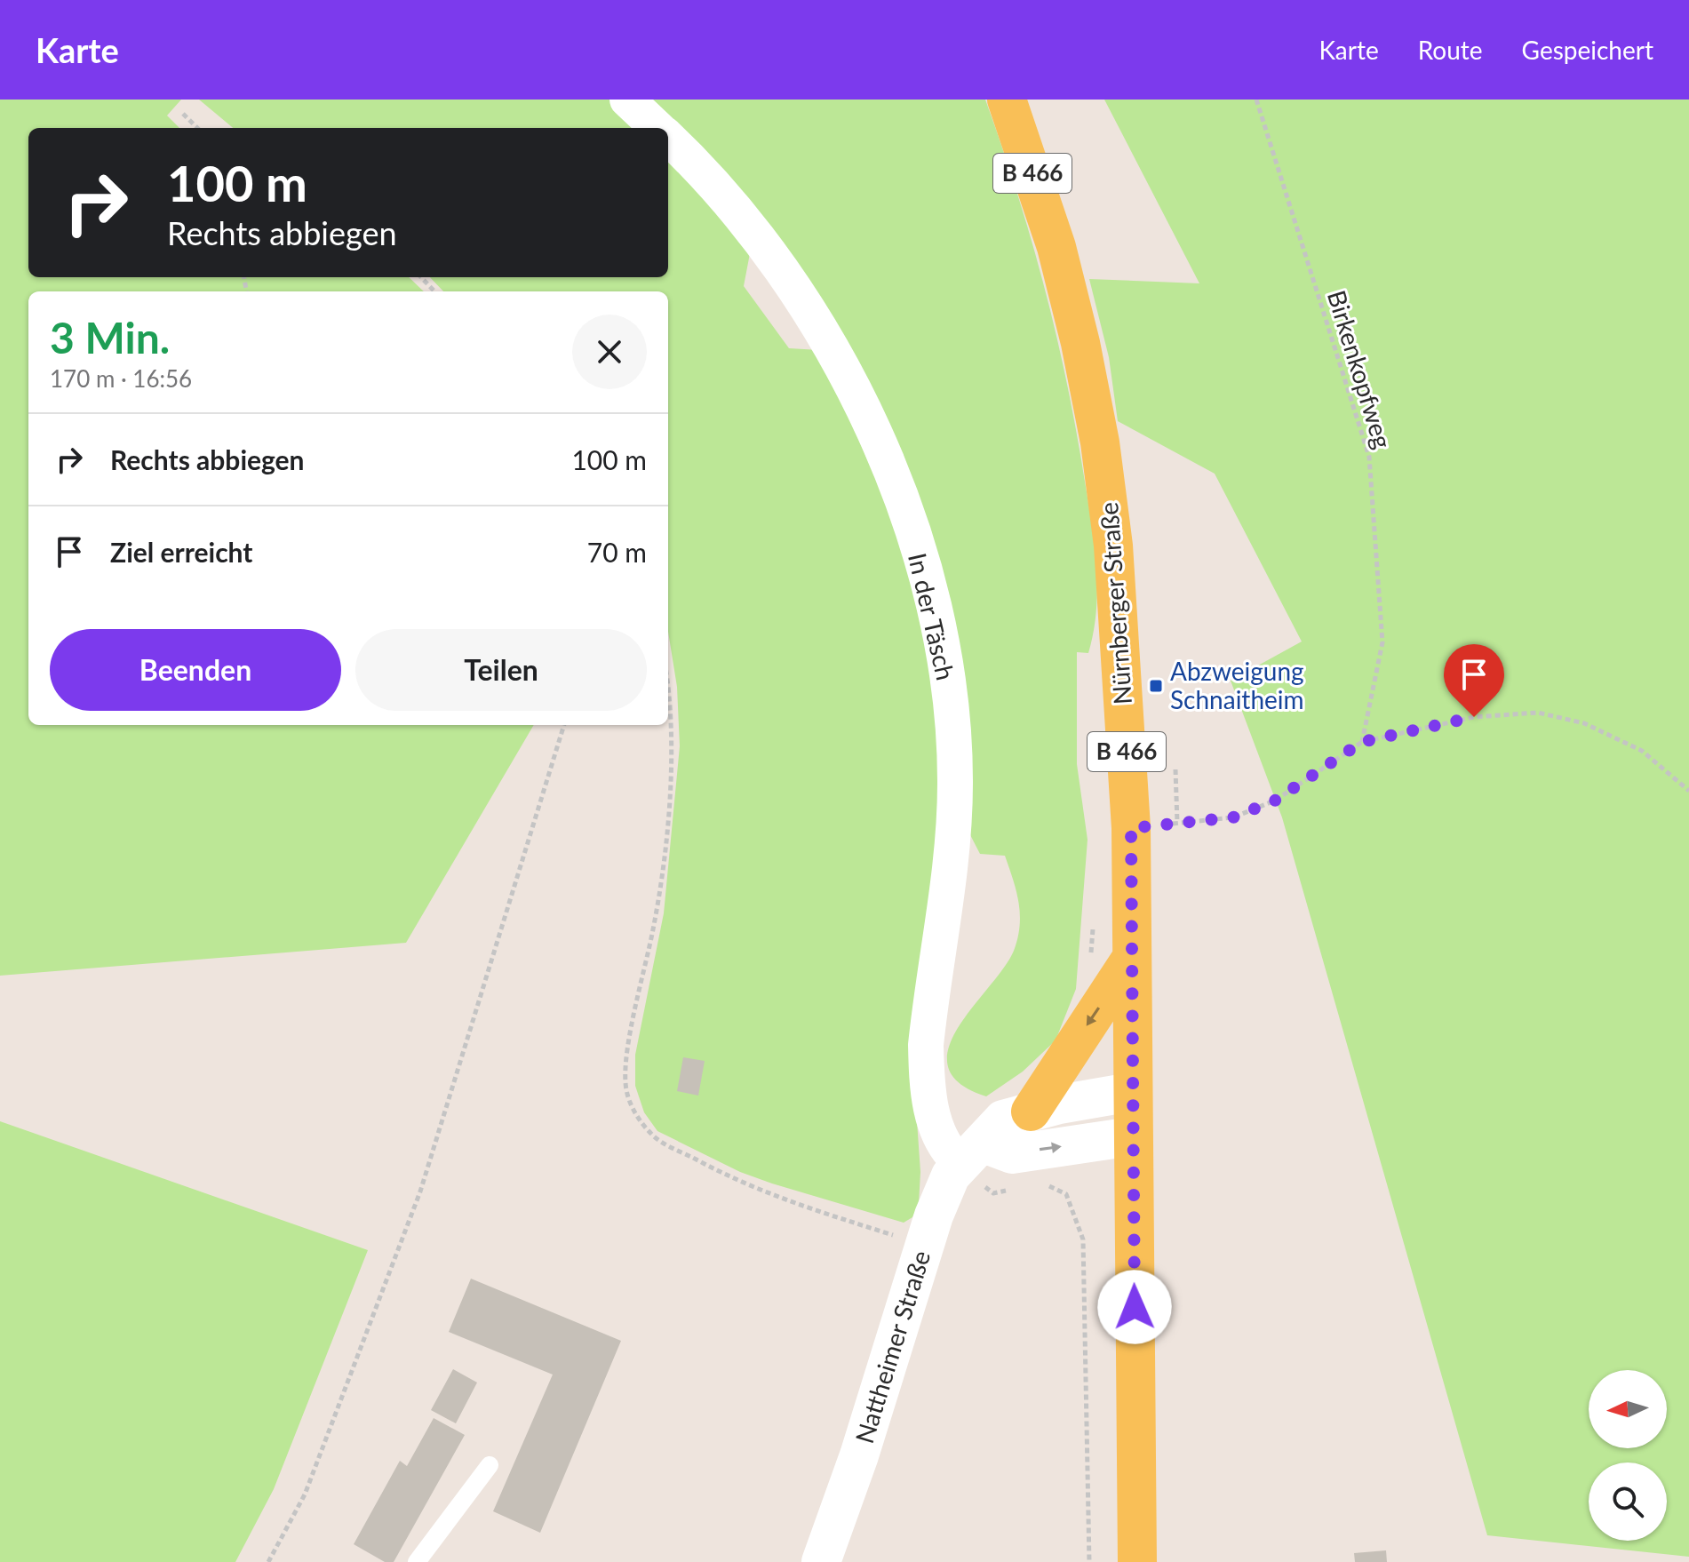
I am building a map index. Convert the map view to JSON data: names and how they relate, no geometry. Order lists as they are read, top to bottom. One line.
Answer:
{"streets":{"main road":["B 466","Nürnberger Straße"],"street":["In der Täsch","Nattheimer Straße"],"path":["Birkenkopfweg"]},"crossings":[["Nürnberger Straße","Nattheimer Straße"],["In der Täsch","Nattheimer Straße"]],"places":{"transit":["Abzweigung Schnaitheim"]},"north":"left","page":{"header":"Karte","nav":["Karte","Route","Gespeichert"],"turn":["100 m","Rechts abbiegen"],"heading":["3 Min.","170 m · 16:56"],"list":[{"name":"Rechts abbiegen","value":"100 m"},{"name":"Ziel erreicht","value":"70 m"}],"buttons":["Beenden","Teilen"]}}
